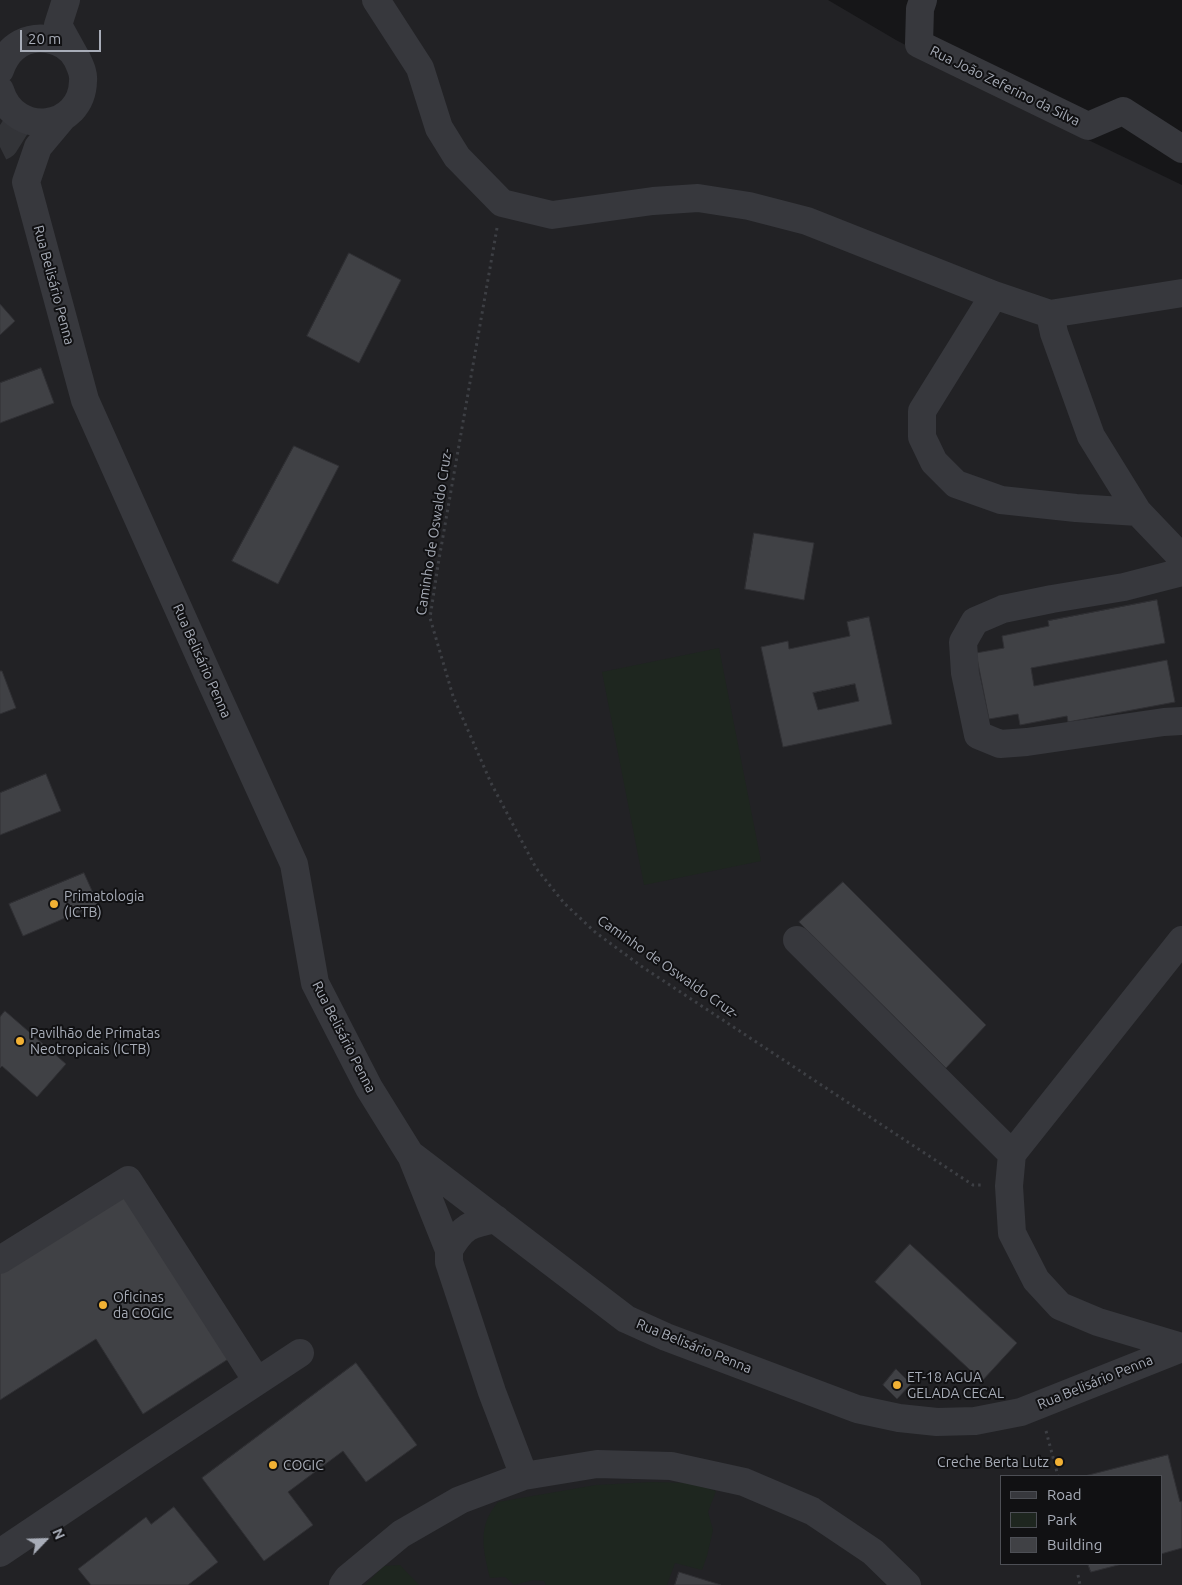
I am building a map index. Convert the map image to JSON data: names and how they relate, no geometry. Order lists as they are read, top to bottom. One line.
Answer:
{"streets":{"street":["Rua João Zeferino da Silva","Rua Belisário Penna"],"path":["Caminho de Oswaldo Cruz-"]},"places":["Primatologia (ICTB)","Pavilhão de Primatas Neotropicais (ICTB)","Oficinas da COGIC","ET-18 AGUA GELADA CECAL","Creche Berta Lutz","COGIC"],"legend":["Road","Park","Building"],"scale_bar":"20 m","north":"top right"}
